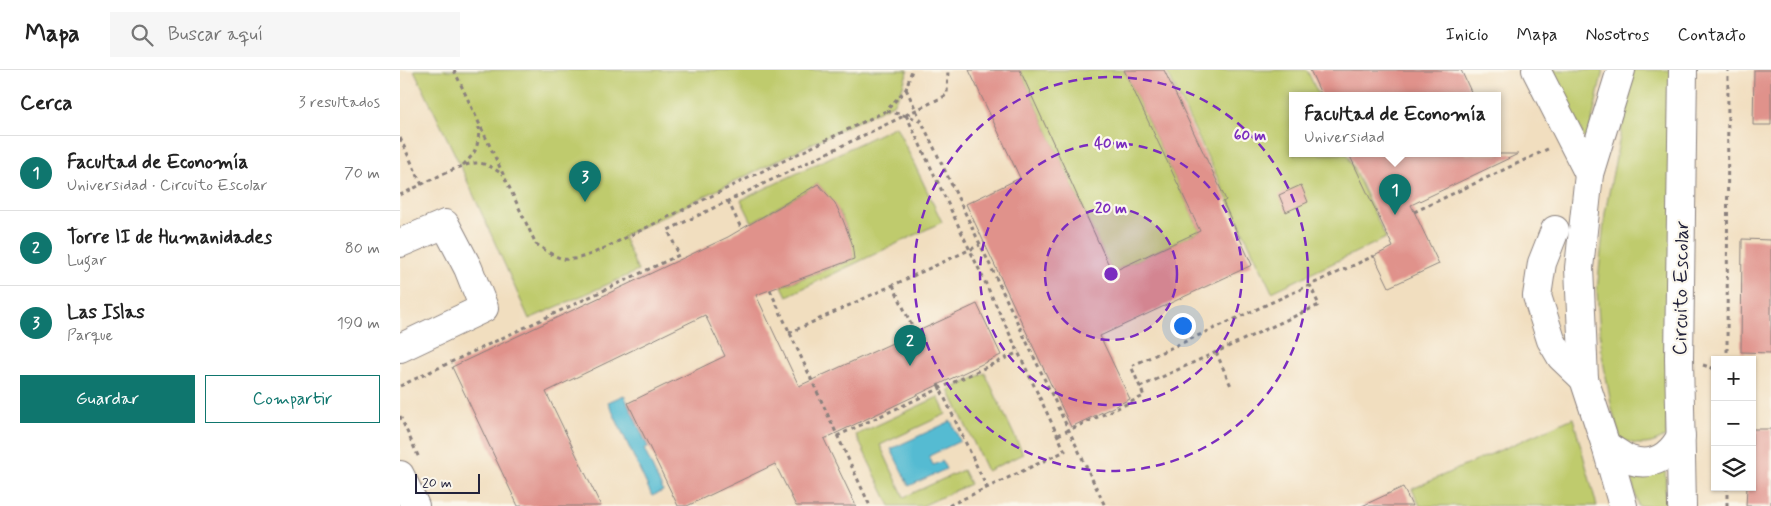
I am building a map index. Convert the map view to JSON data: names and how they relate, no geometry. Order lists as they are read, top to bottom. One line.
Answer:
{"streets":{"street":["Circuito Escolar"]},"scale_bar":"20 m","page":{"header":"Mapa","search":"Buscar aquí","nav":["Inicio","Mapa","Nosotros","Contacto"],"heading":["Cerca","3 resultados"],"popup":["Facultad de Economía","Universidad"],"list":[{"mark":"1","name":"Facultad de Economía","note":"Universidad · Circuito Escolar","value":"70 m"},{"mark":"2","name":"Torre II de Humanidades","note":"Lugar","value":"80 m"},{"mark":"3","name":"Las Islas","note":"Parque","value":"190 m"}],"pins":["3","1","2"],"map_buttons":["+","−"],"buttons":["Guardar","Compartir"],"scale":"20 m"},"rings":["60 m","40 m","20 m"]}
